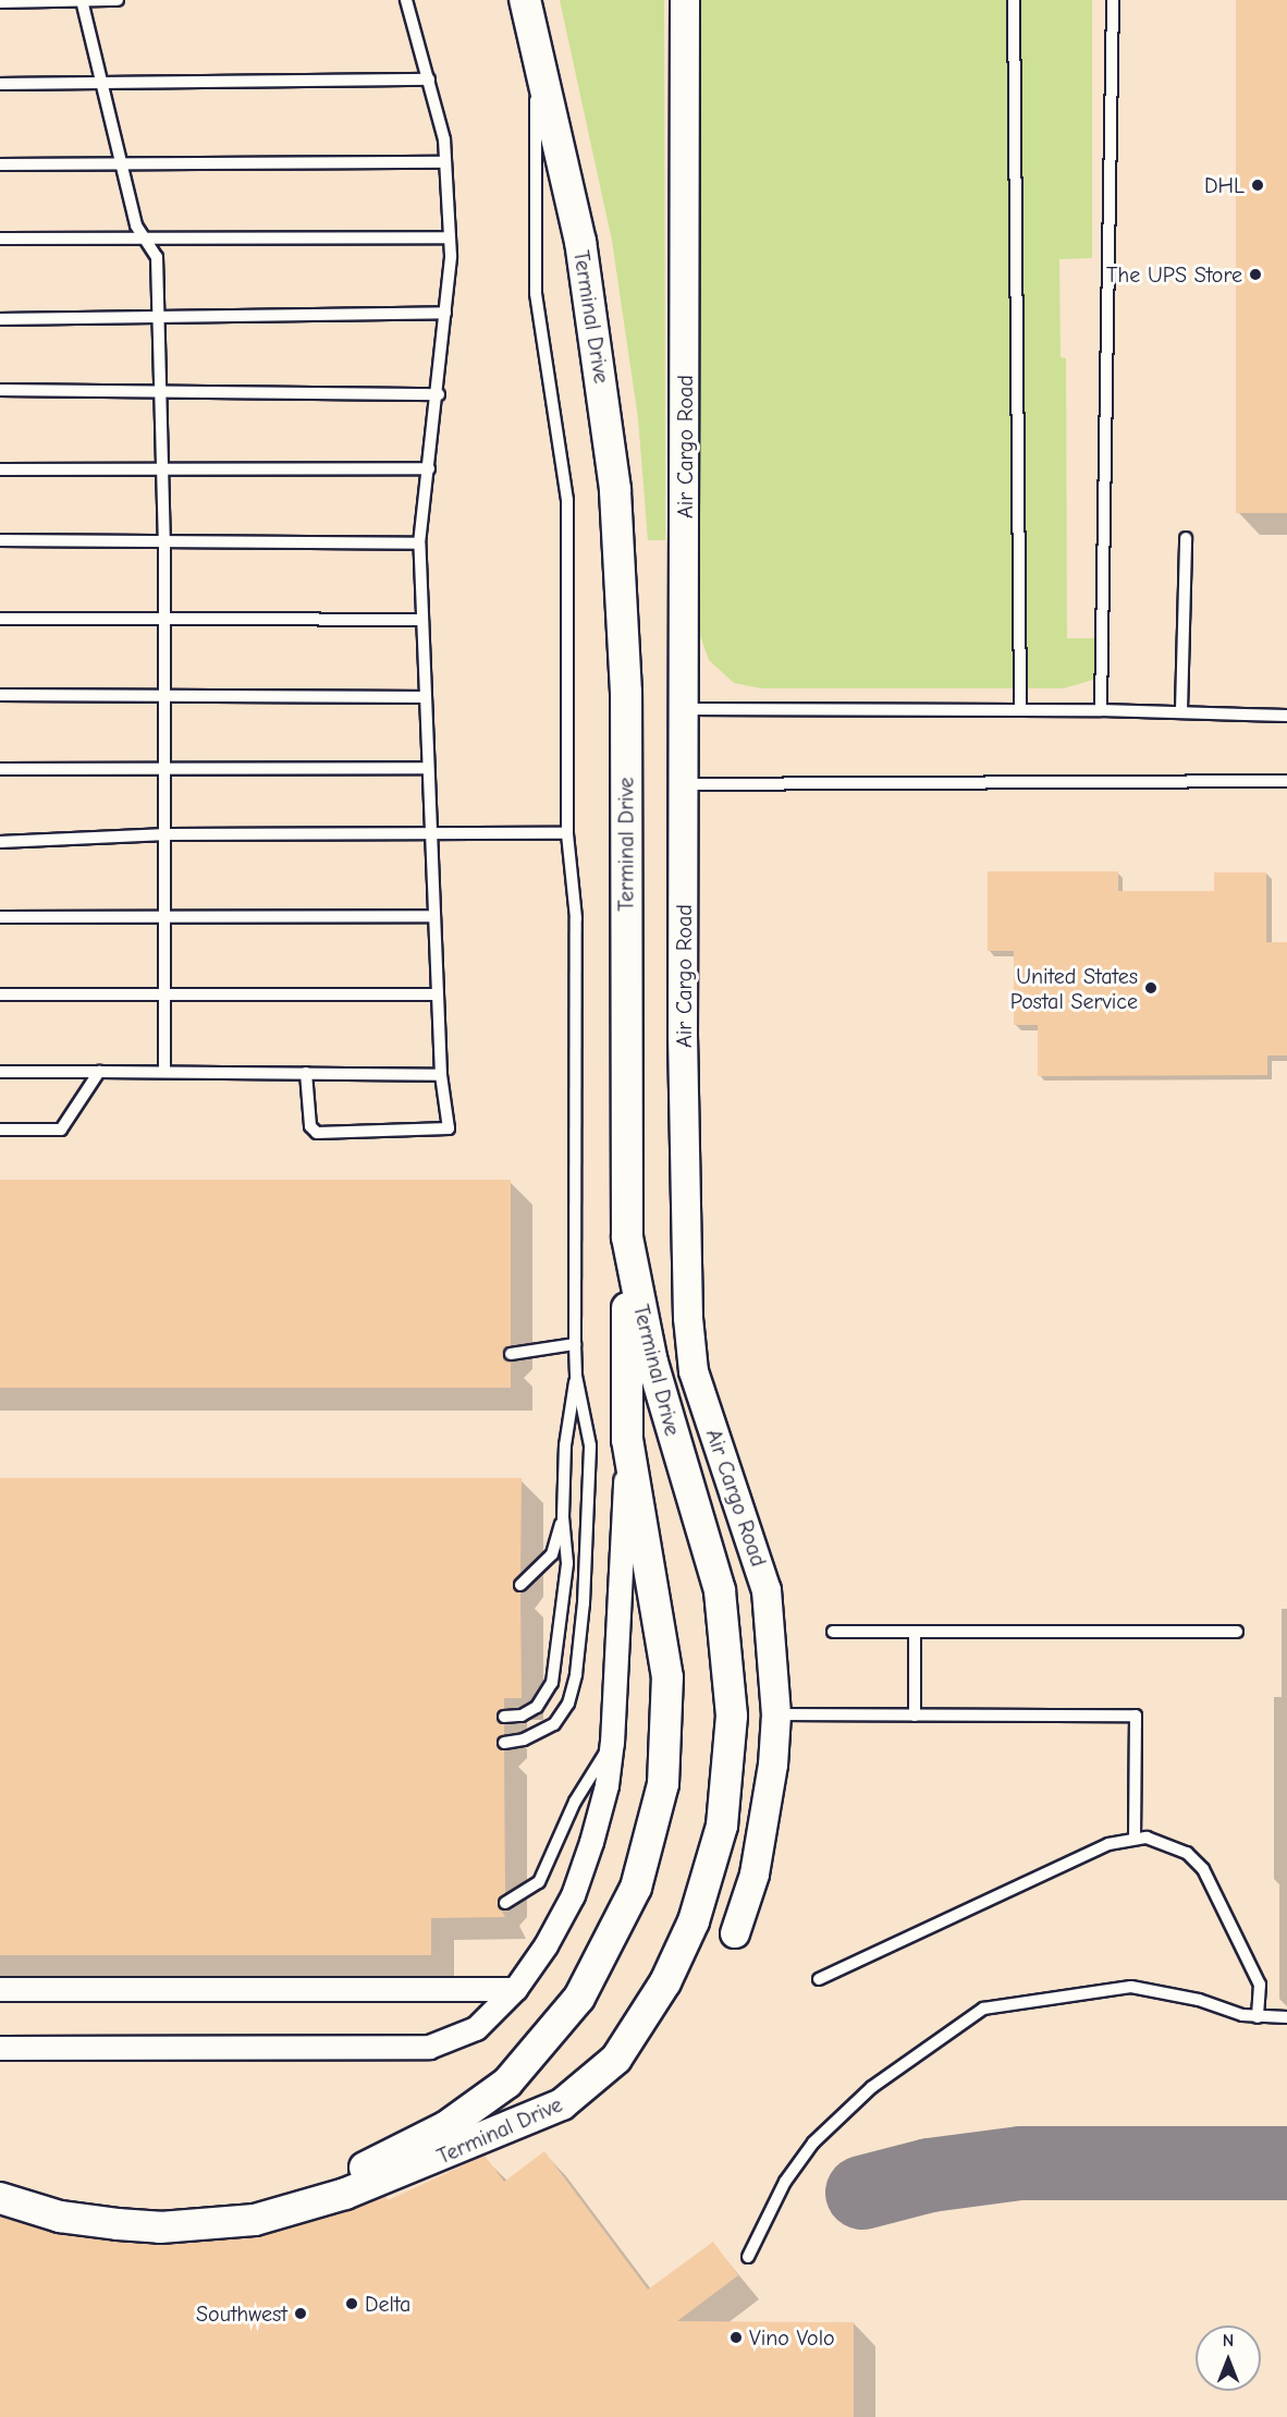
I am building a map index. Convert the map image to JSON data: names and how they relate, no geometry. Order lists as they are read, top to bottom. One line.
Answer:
{"streets":{"main road":["Terminal Drive"],"street":["Air Cargo Road"]},"places":["DHL","The UPS Store","United States Postal Service","Delta","Southwest","Vino Volo"],"north":"top"}
